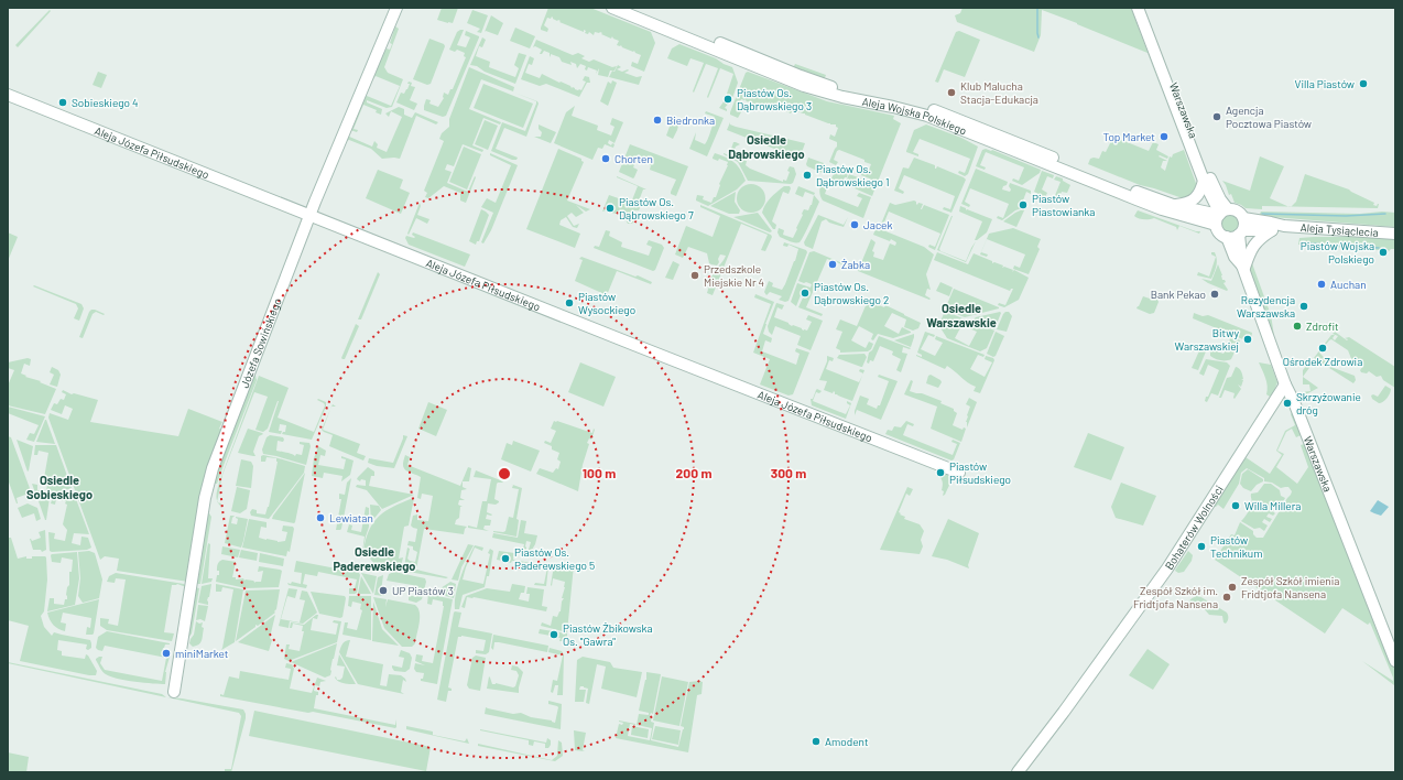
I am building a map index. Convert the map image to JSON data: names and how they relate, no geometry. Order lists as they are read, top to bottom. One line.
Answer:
{"streets":{"street":["Warszawska","Aleja Wojska Polskiego","Aleja Józefa Piłsudskiego","Aleja Tysiąclecia","Józefa Sowińskiego","Bohaterów Wolności"]},"crossings":[["Warszawska","Aleja Wojska Polskiego"],["Warszawska","Aleja Tysiąclecia"],["Warszawska","Bohaterów Wolności"],["Aleja Wojska Polskiego","Aleja Tysiąclecia"],["Aleja Józefa Piłsudskiego","Józefa Sowińskiego"]],"districts":["Osiedle Dąbrowskiego","Osiedle Warszawskie","Osiedle Sobieskiego","Osiedle Paderewskiego"],"places":["Villa Piastów","Klub Malucha Stacja-Edukacja","Piastów Os. Dąbrowskiego 3","Sobieskiego 4","Agencja Pocztowa Piastów","Biedronka","Top Market","Chorten","Piastów Os. Dąbrowskiego 1","Piastów Piastowianka","Piastów Os. Dąbrowskiego 7","Jacek","Piastów Wojska Polskiego","Żabka","Przedszkole Miejskie Nr 4","Auchan","Piastów Os. Dąbrowskiego 2","Bank Pekao","Piastów Wysockiego","Rezydencja Warszawska","Zdrofit","Bitwy Warszawskiej","Ośrodek Zdrowia","Skrzyżowanie dróg","Piastów Piłsudskiego","Willa Millera","Lewiatan","Piastów Technikum","Piastów Os. Paderewskiego 5","Zespół Szkół imienia Fridtjofa Nansena","UP Piastów 3","Zespół Szkół im. Fridtjofa Nansena","Piastów Żbikowska Os. \"Gawra\"","miniMarket","Amodent"],"rings":["100 m","200 m","300 m"]}
